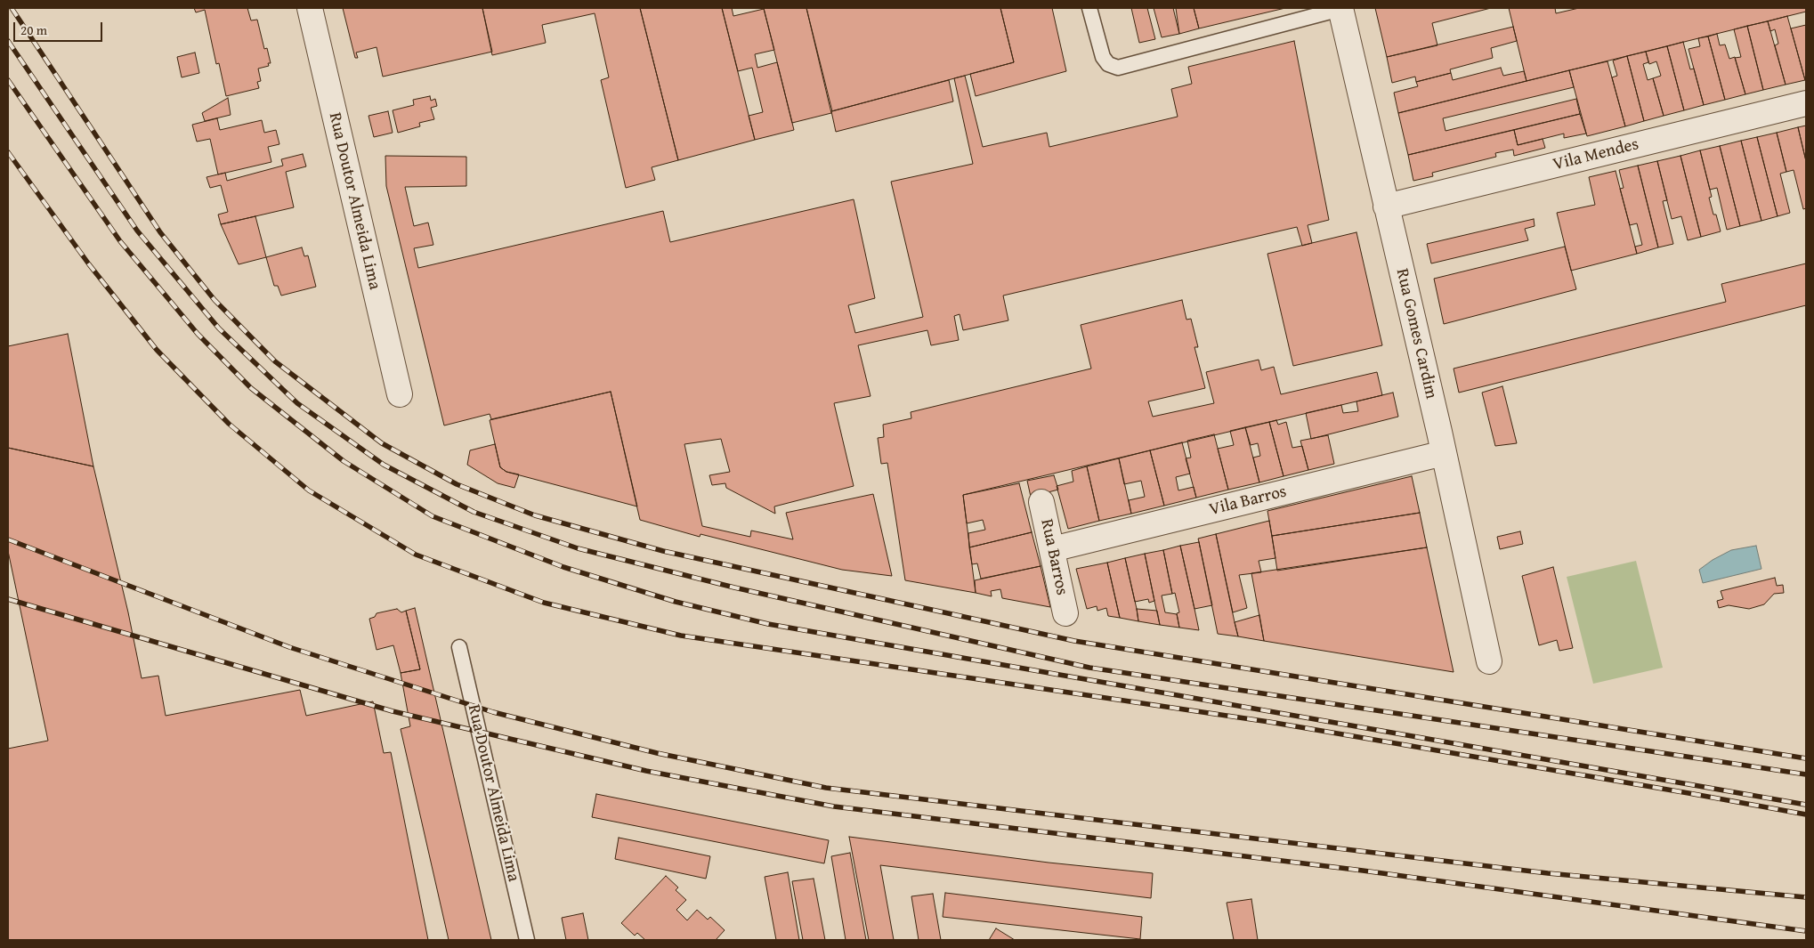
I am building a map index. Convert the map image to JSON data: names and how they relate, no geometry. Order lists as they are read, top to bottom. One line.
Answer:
{"streets":{"street":["Vila Mendes","Rua Doutor Almeida Lima","Rua Gomes Cardim","Vila Barros","Rua Barros"]},"crossings":[["Vila Mendes","Rua Gomes Cardim"],["Rua Gomes Cardim","Vila Barros"],["Vila Barros","Rua Barros"]],"scale_bar":"20 m"}
